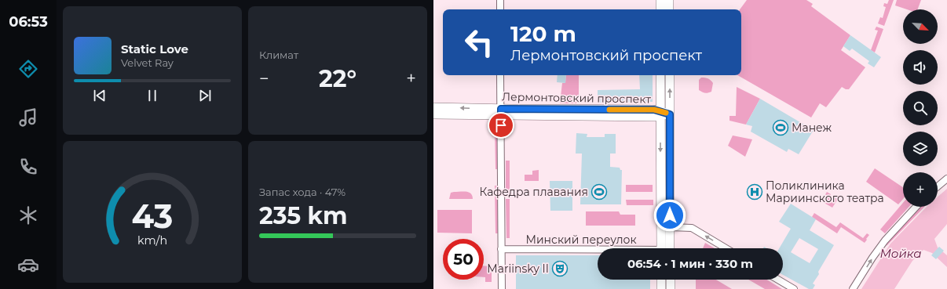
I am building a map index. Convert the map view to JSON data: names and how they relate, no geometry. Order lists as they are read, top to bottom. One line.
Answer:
{"streets":{"main road":["Лермонтовский проспект"],"street":["Минский переулок"]},"water":["Мойка"],"places":{"sports":["Манеж","Кафедра плавания"],"hospital":["Поликлиника Мариинского театра"],"theatre":["Mariinsky II"]},"north":"bottom right","page":{"tabs":"06:53","tile":["Климат",["Запас хода · 47%","235 km"]],"map_buttons":"+","turn":["120 m","Лермонтовский проспект"],"song":["Static Love","Velvet Ray"],"heat":["−","22°","+"],"limit":"50","trip":"06:54 · 1 мин · 330 m","gauge":["43","km/h"]}}
